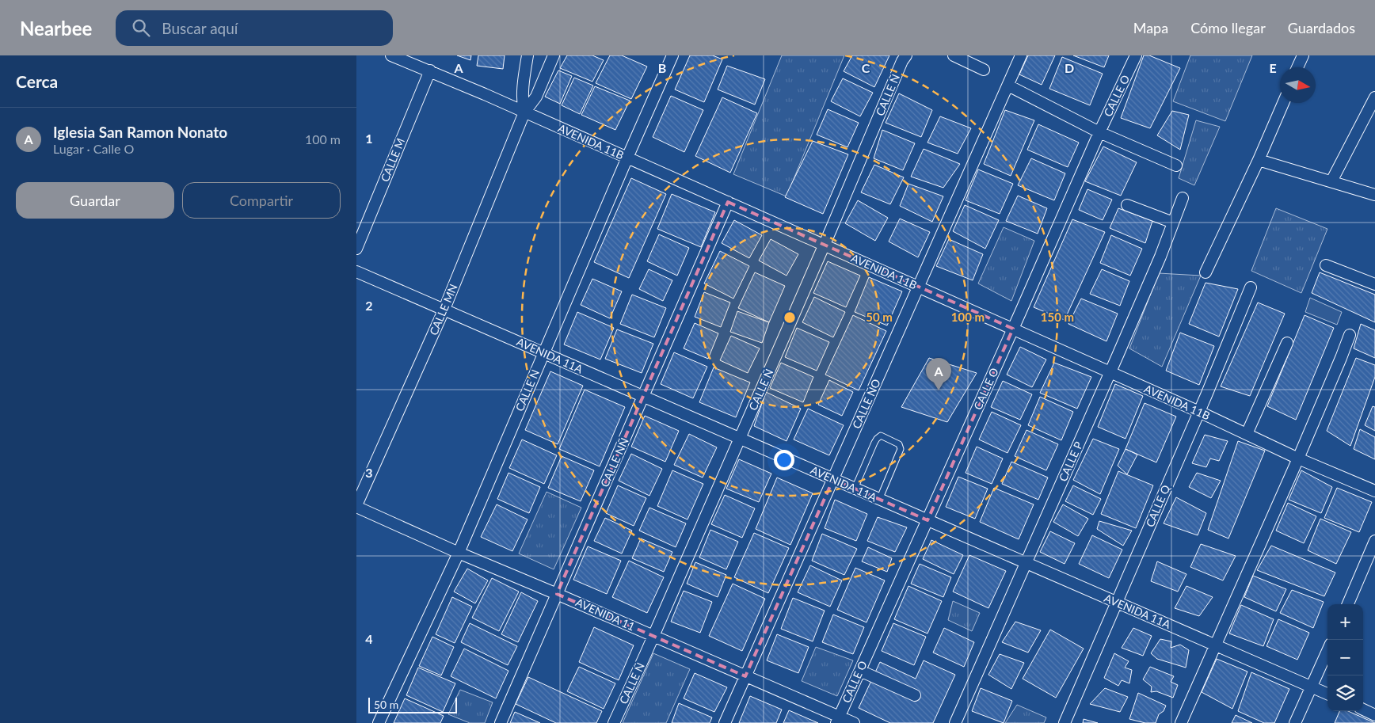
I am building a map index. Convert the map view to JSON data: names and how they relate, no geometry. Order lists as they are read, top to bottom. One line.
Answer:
{"streets":{"street":["CALLE Ñ","CALLE O","AVENIDA 11B","CALLE M","CALLE MN","AVENIDA 11A","CALLE N","CALLE ÑO","CALLE P","CALLE NÑ","CALLE Q","AVENIDA 11"]},"crossings":[["CALLE Ñ","AVENIDA 11B"],["CALLE Ñ","AVENIDA 11A"],["CALLE Ñ","AVENIDA 11"],["CALLE O","AVENIDA 11B"],["CALLE O","AVENIDA 11A"],["CALLE O","AVENIDA 11"],["AVENIDA 11B","CALLE M"],["AVENIDA 11B","CALLE MN"],["AVENIDA 11B","CALLE N"],["AVENIDA 11B","CALLE ÑO"],["AVENIDA 11B","CALLE P"],["AVENIDA 11B","CALLE NÑ"],["AVENIDA 11B","CALLE Q"],["CALLE MN","AVENIDA 11A"],["CALLE MN","AVENIDA 11"],["AVENIDA 11A","CALLE N"],["AVENIDA 11A","CALLE ÑO"],["AVENIDA 11A","CALLE P"],["AVENIDA 11A","CALLE NÑ"],["AVENIDA 11A","CALLE Q"],["CALLE N","AVENIDA 11"],["CALLE ÑO","AVENIDA 11"],["CALLE NÑ","AVENIDA 11"]],"scale_bar":"50 m","north":"right","page":{"header":"Nearbee","search":"Buscar aquí","nav":["Mapa","Cómo llegar","Guardados"],"heading":"Cerca","list":[{"mark":"A","name":"Iglesia San Ramon Nonato","note":"Lugar · Calle O","value":"100 m"}],"buttons":["Guardar","Compartir"],"pins":"A","map_buttons":["+","−"],"scale":"50 m"},"grid":{"columns":["A","B","C","D","E"],"rows":["1","2","3","4"]},"rings":["50 m","100 m","150 m"]}
